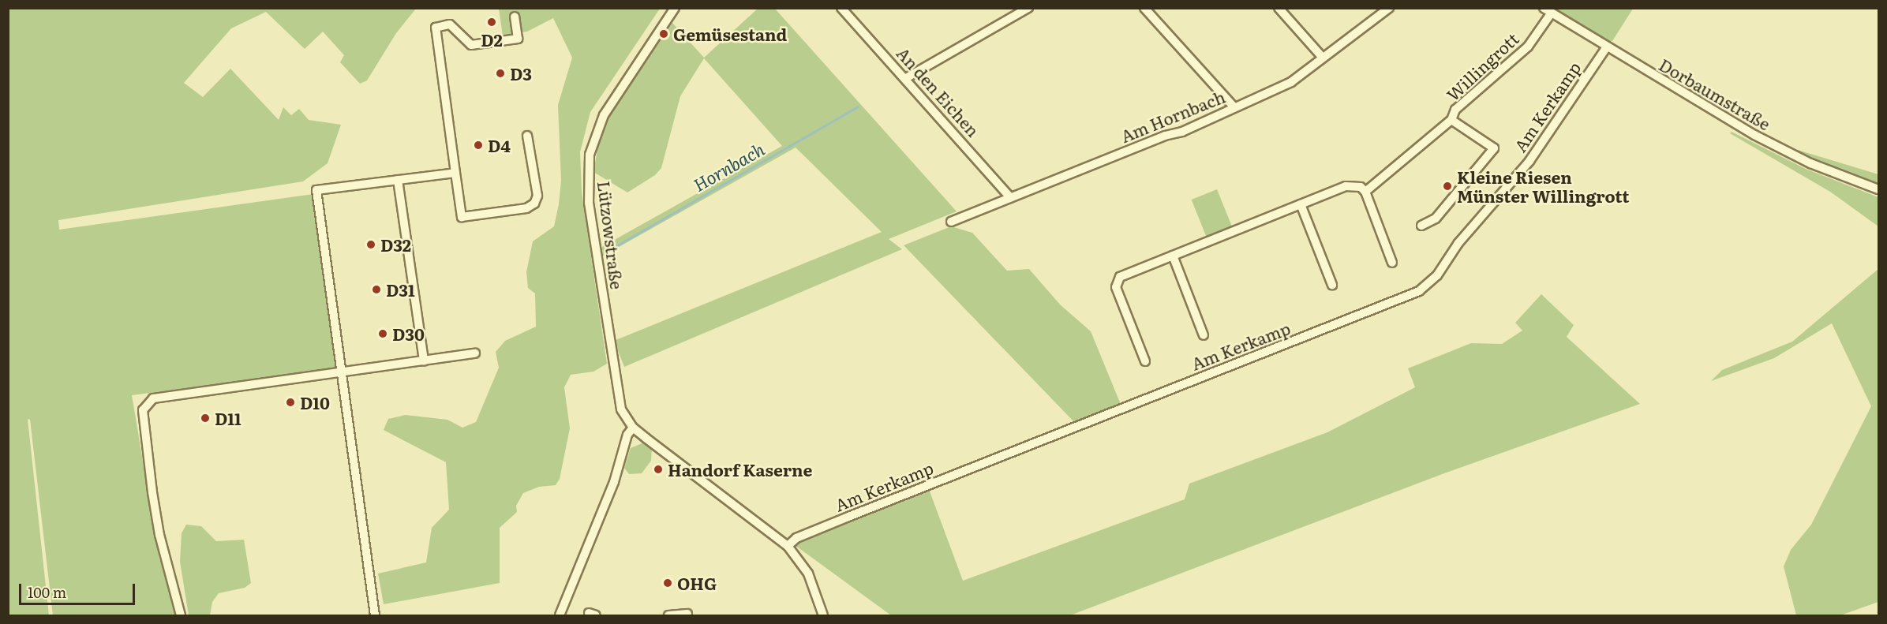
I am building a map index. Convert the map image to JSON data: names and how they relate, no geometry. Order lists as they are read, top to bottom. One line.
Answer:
{"streets":{"street":["Willingrott","An den Eichen","Dorbaumstraße","Am Kerkamp","Am Hornbach","Lützowstraße"]},"crossings":[["Willingrott","Dorbaumstraße"],["An den Eichen","Am Hornbach"],["Dorbaumstraße","Am Kerkamp"],["Am Kerkamp","Lützowstraße"]],"water":["Hornbach"],"places":["D2","Gemüsestand","D3","D4","Kleine Riesen Münster Willingrott","D32","D31","D30","D10","D11","Handorf Kaserne","OHG"],"scale_bar":"100 m"}
